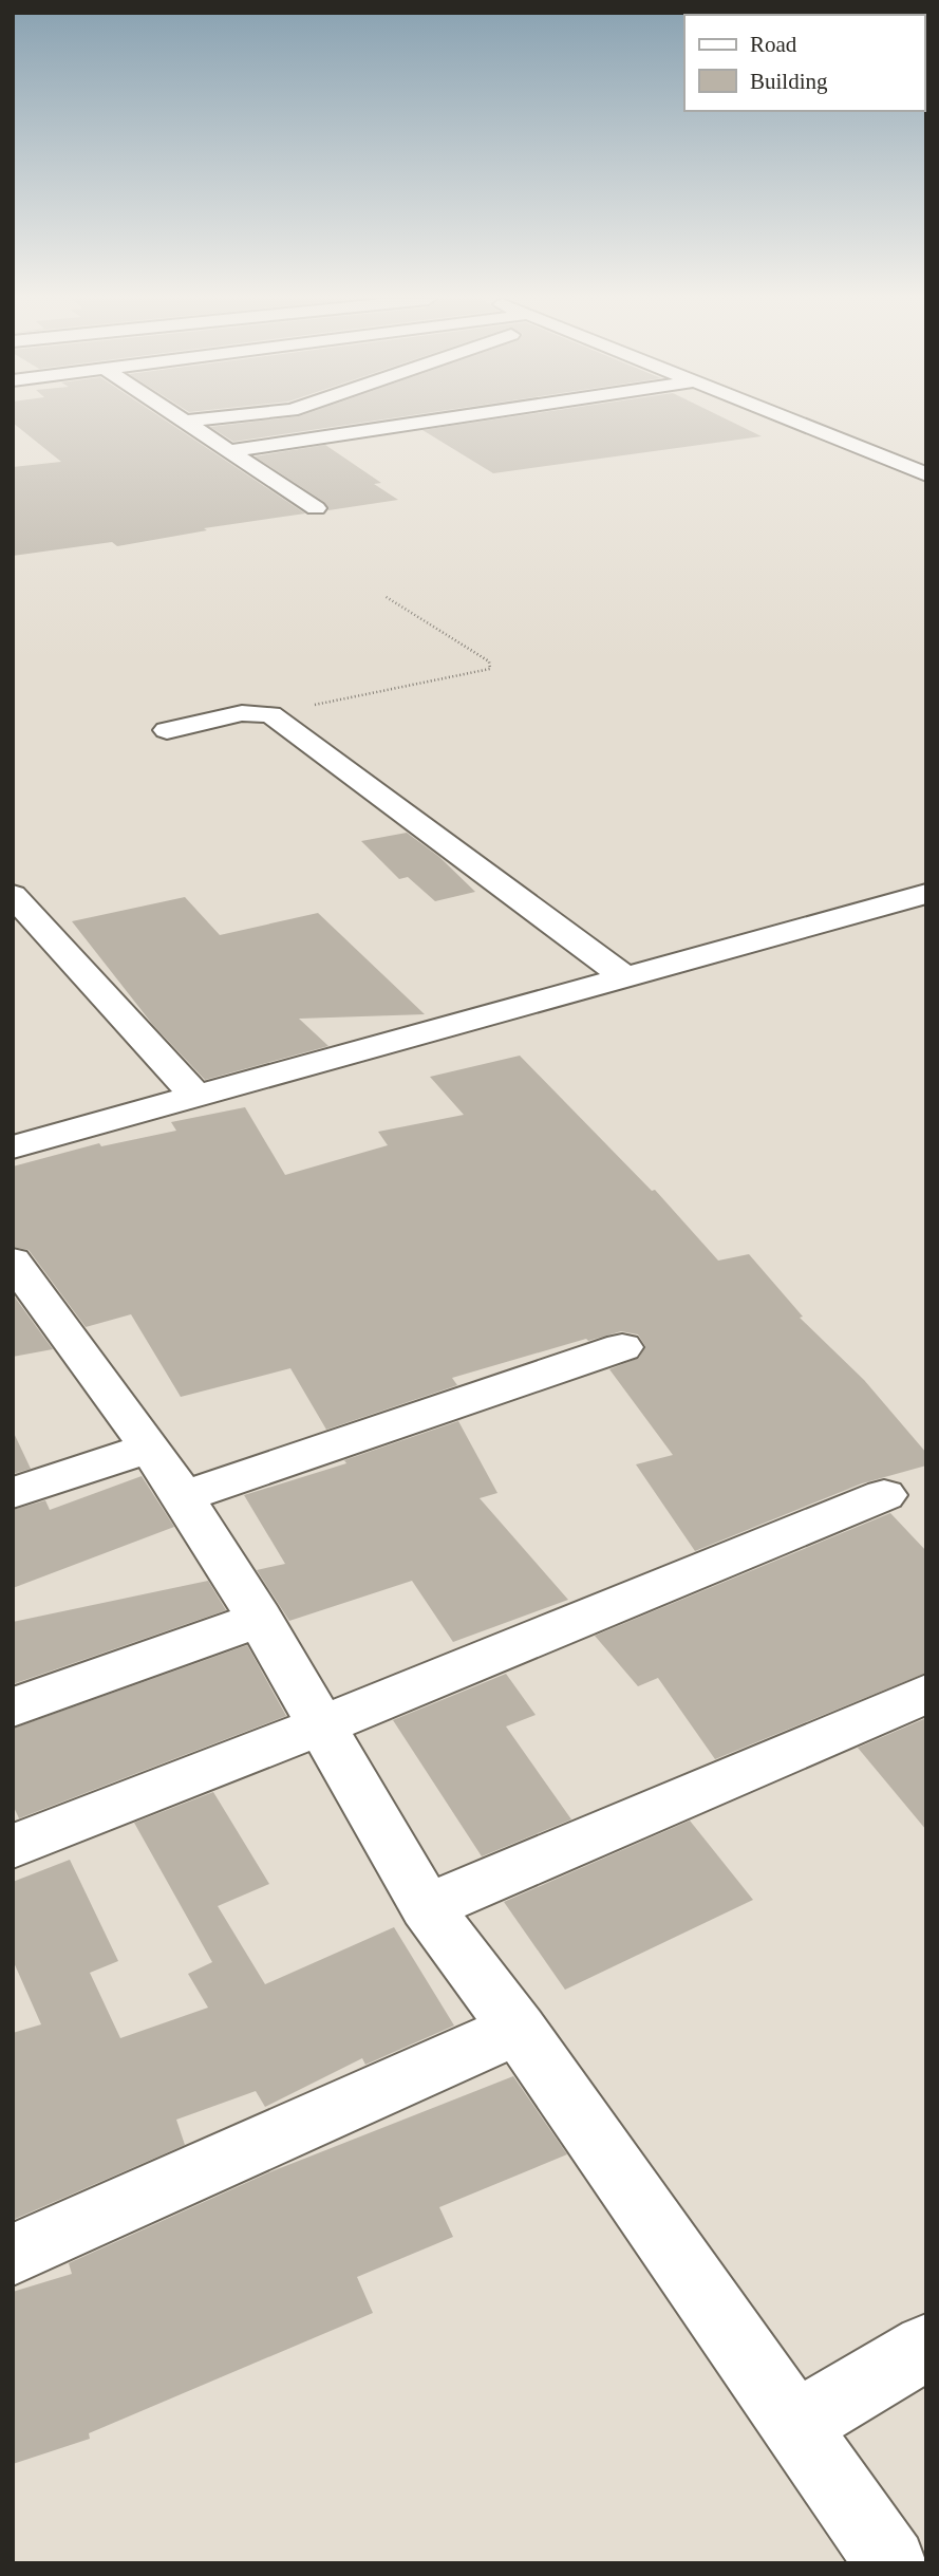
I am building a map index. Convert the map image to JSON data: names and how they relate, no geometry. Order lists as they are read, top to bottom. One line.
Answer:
{"legend":["Road","Building"]}
